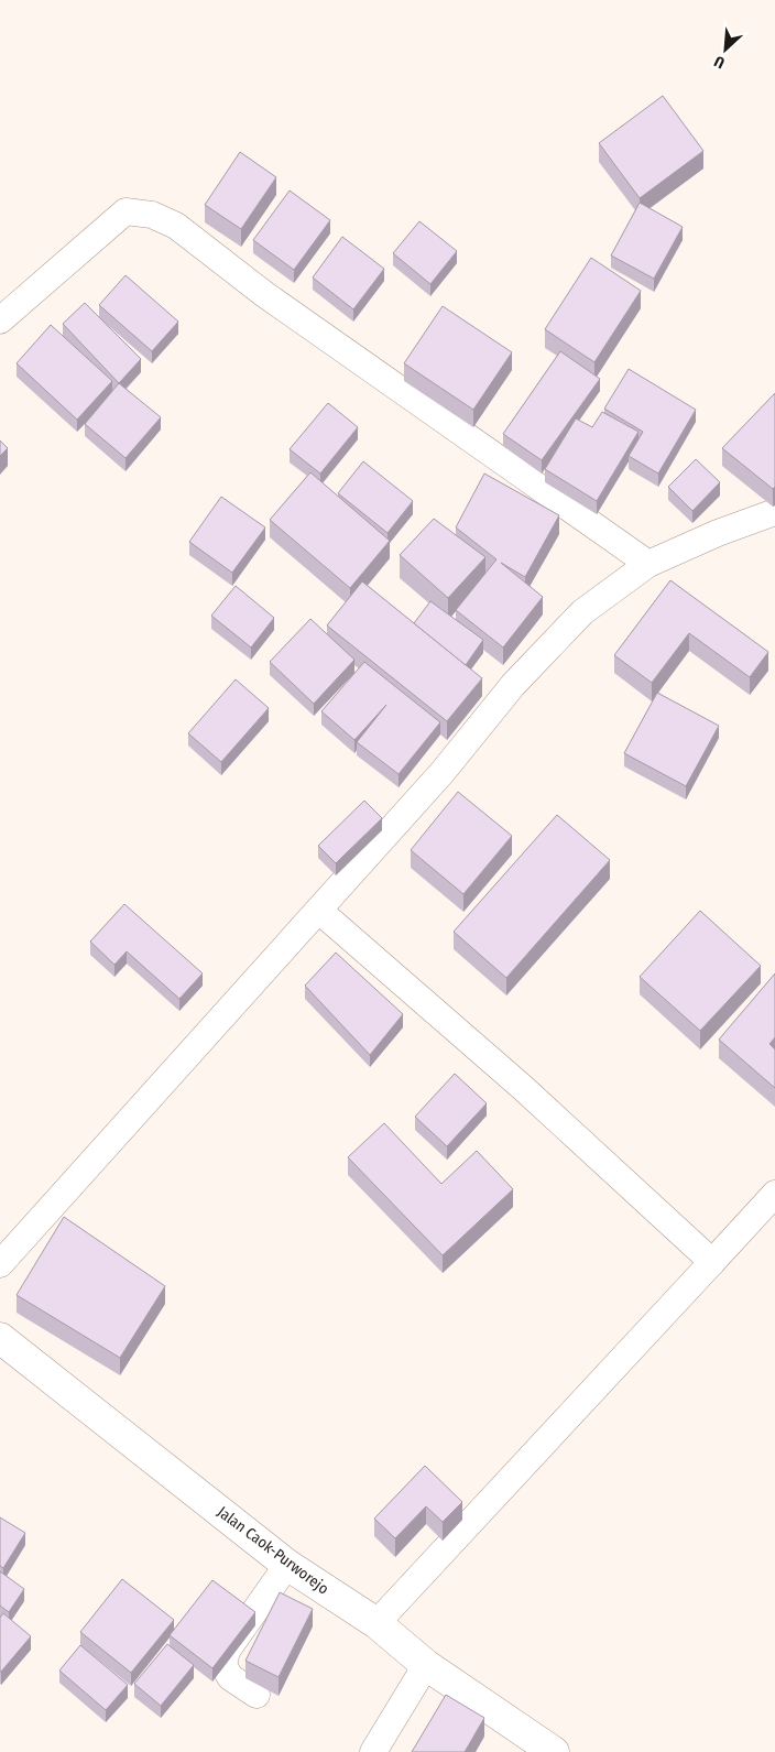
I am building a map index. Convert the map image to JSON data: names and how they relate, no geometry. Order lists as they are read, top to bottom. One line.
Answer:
{"streets":{"street":["Jalan Caok-Purworejo"]},"north":"bottom left"}
